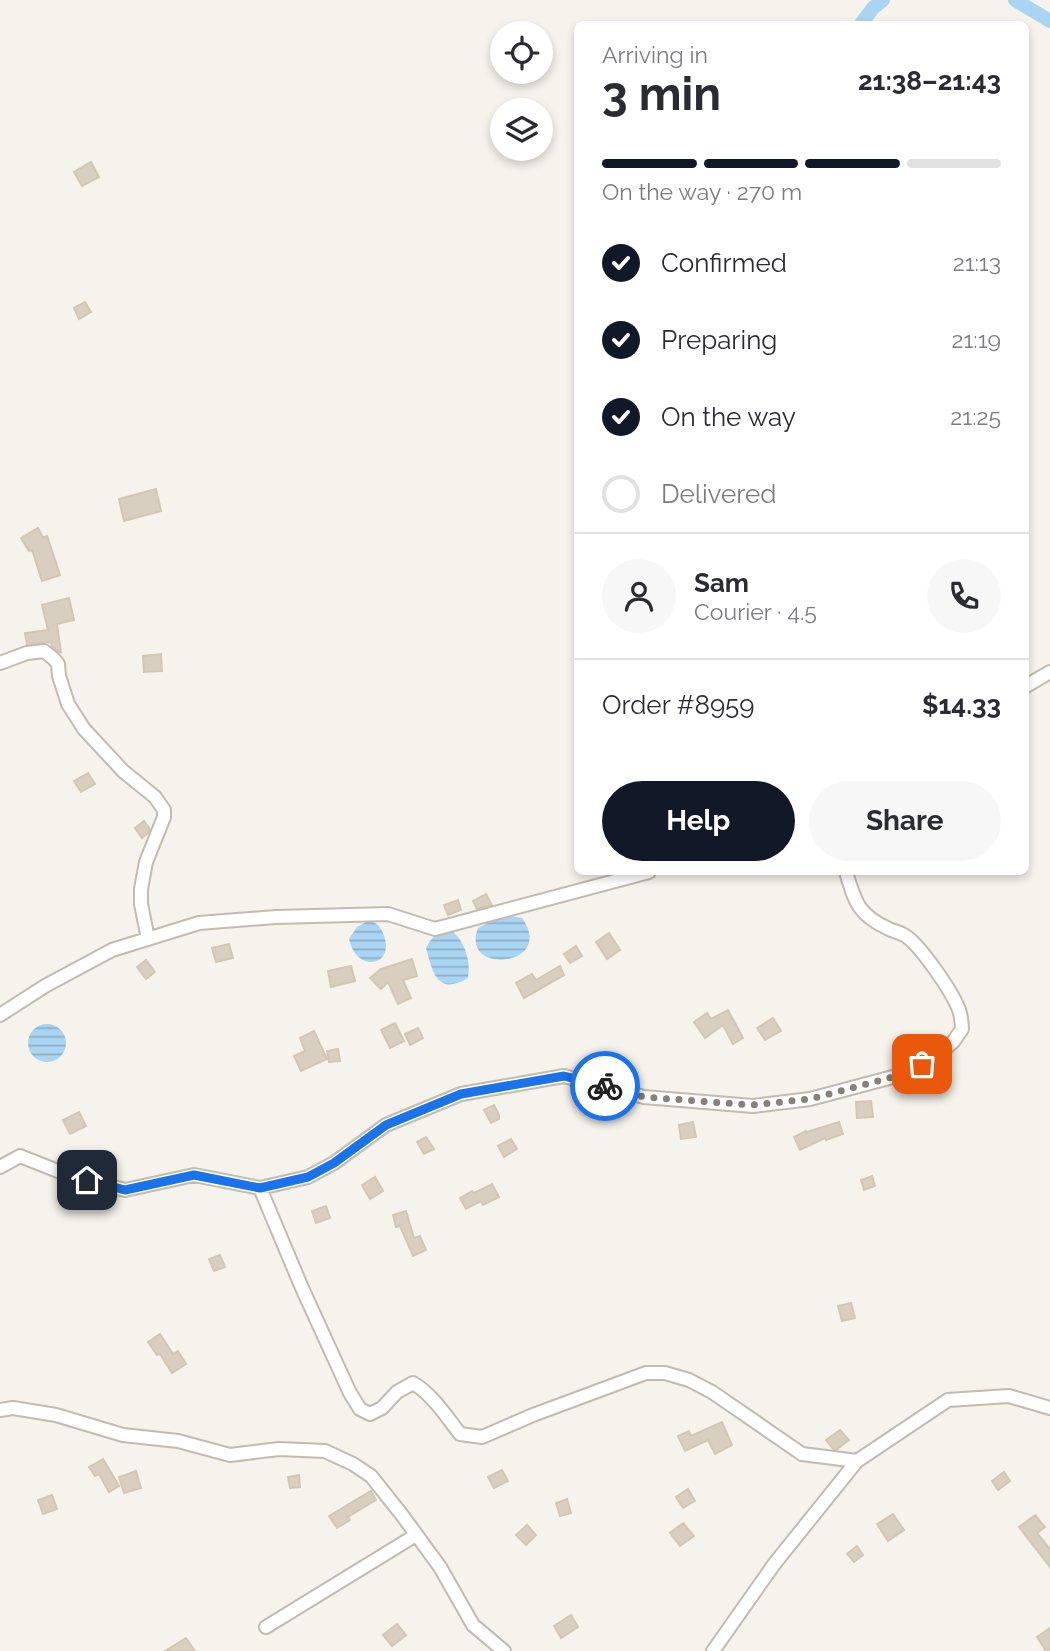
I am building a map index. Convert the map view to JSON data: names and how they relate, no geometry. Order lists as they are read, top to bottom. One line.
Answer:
{"page":{"heading":["3 min","Arriving in","21:38–21:43"],"panel":["Sam","Courier · 4.5","Order #8959","$14.33"],"bar":"On the way · 270 m","list":[["Confirmed","21:13"],["Preparing","21:19"],["On the way","21:25"],"Delivered"],"buttons":["Help","Share"]}}
